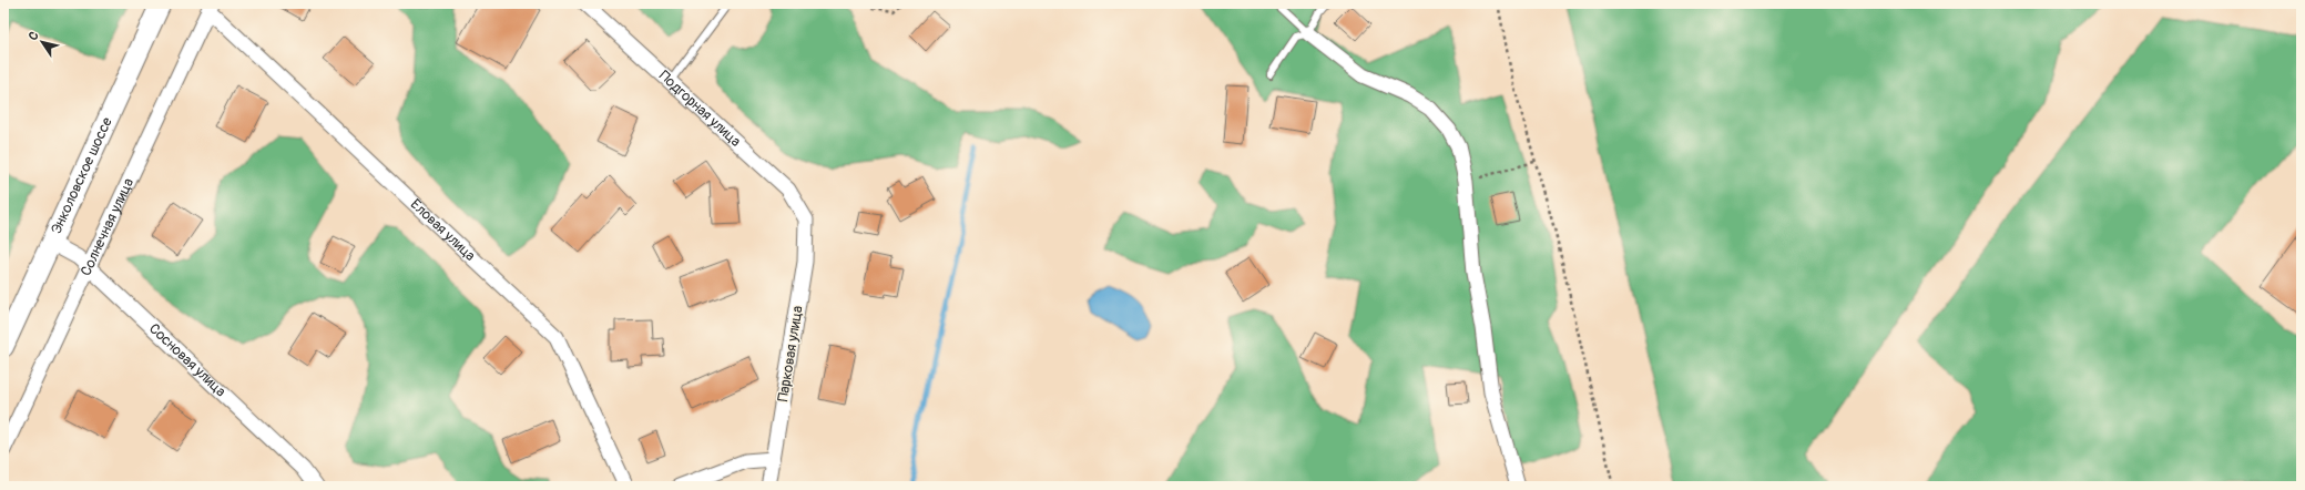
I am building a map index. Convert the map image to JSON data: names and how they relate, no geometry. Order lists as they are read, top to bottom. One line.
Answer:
{"streets":{"main road":["Энколовское шоссе"],"street":["Подгорная улица","Солнечная улица","Еловая улица","Парковая улица","Сосновая улица"]},"crossings":[["Подгорная улица","Парковая улица"],["Энколовское шоссе","Сосновая улица"],["Солнечная улица","Еловая улица"],["Солнечная улица","Сосновая улица"]],"north":"top left"}
